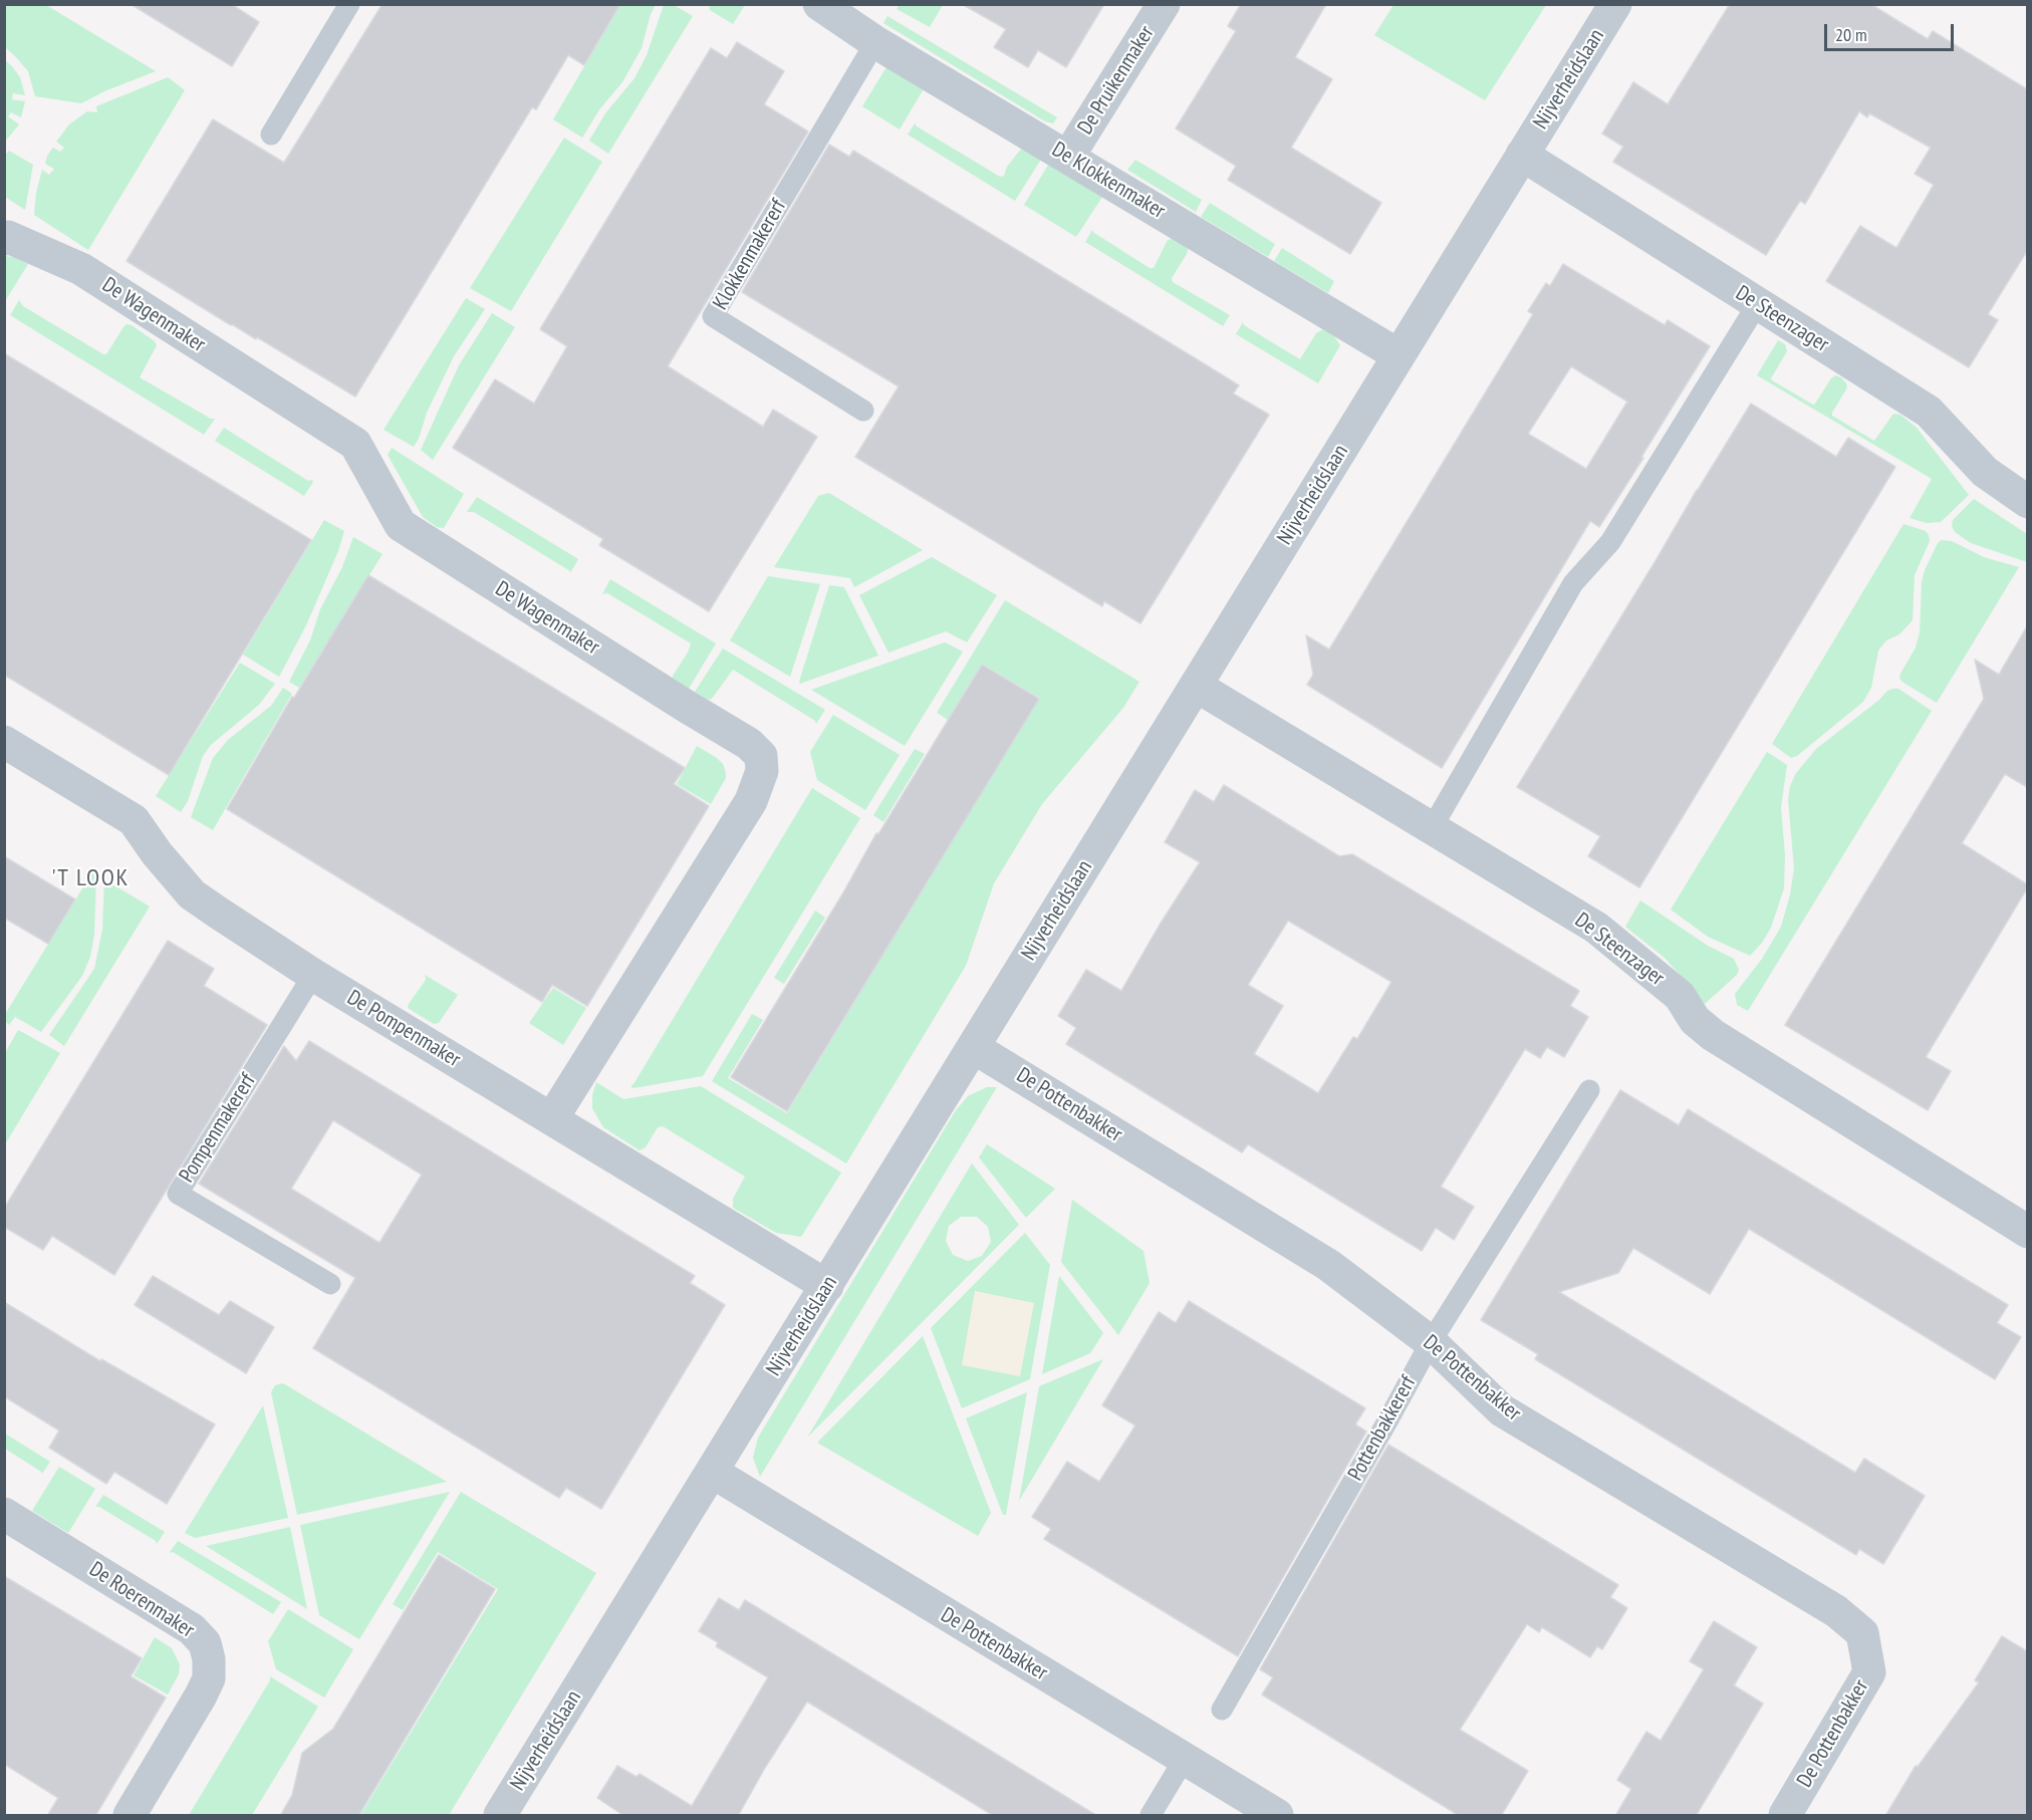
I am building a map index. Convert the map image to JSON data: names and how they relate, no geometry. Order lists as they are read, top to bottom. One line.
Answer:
{"streets":{"street":["Nijverheidslaan","De Pruikenmaker","De Klokkenmaker","De Wagenmaker","De Steenzager","De Pompenmaker","De Pottenbakker","De Roerenmaker"],"lane":["Klokkenmakererf","Pompenmakererf","Pottenbakkererf"]},"crossings":[["Nijverheidslaan","De Klokkenmaker"],["Nijverheidslaan","De Steenzager"],["Nijverheidslaan","De Pompenmaker"],["Nijverheidslaan","De Pottenbakker"],["De Pruikenmaker","De Klokkenmaker"],["De Klokkenmaker","Klokkenmakererf"],["De Wagenmaker","De Pompenmaker"],["De Pompenmaker","Pompenmakererf"],["De Pottenbakker","Pottenbakkererf"]],"districts":["'T LOOK"],"scale_bar":"20 m"}
